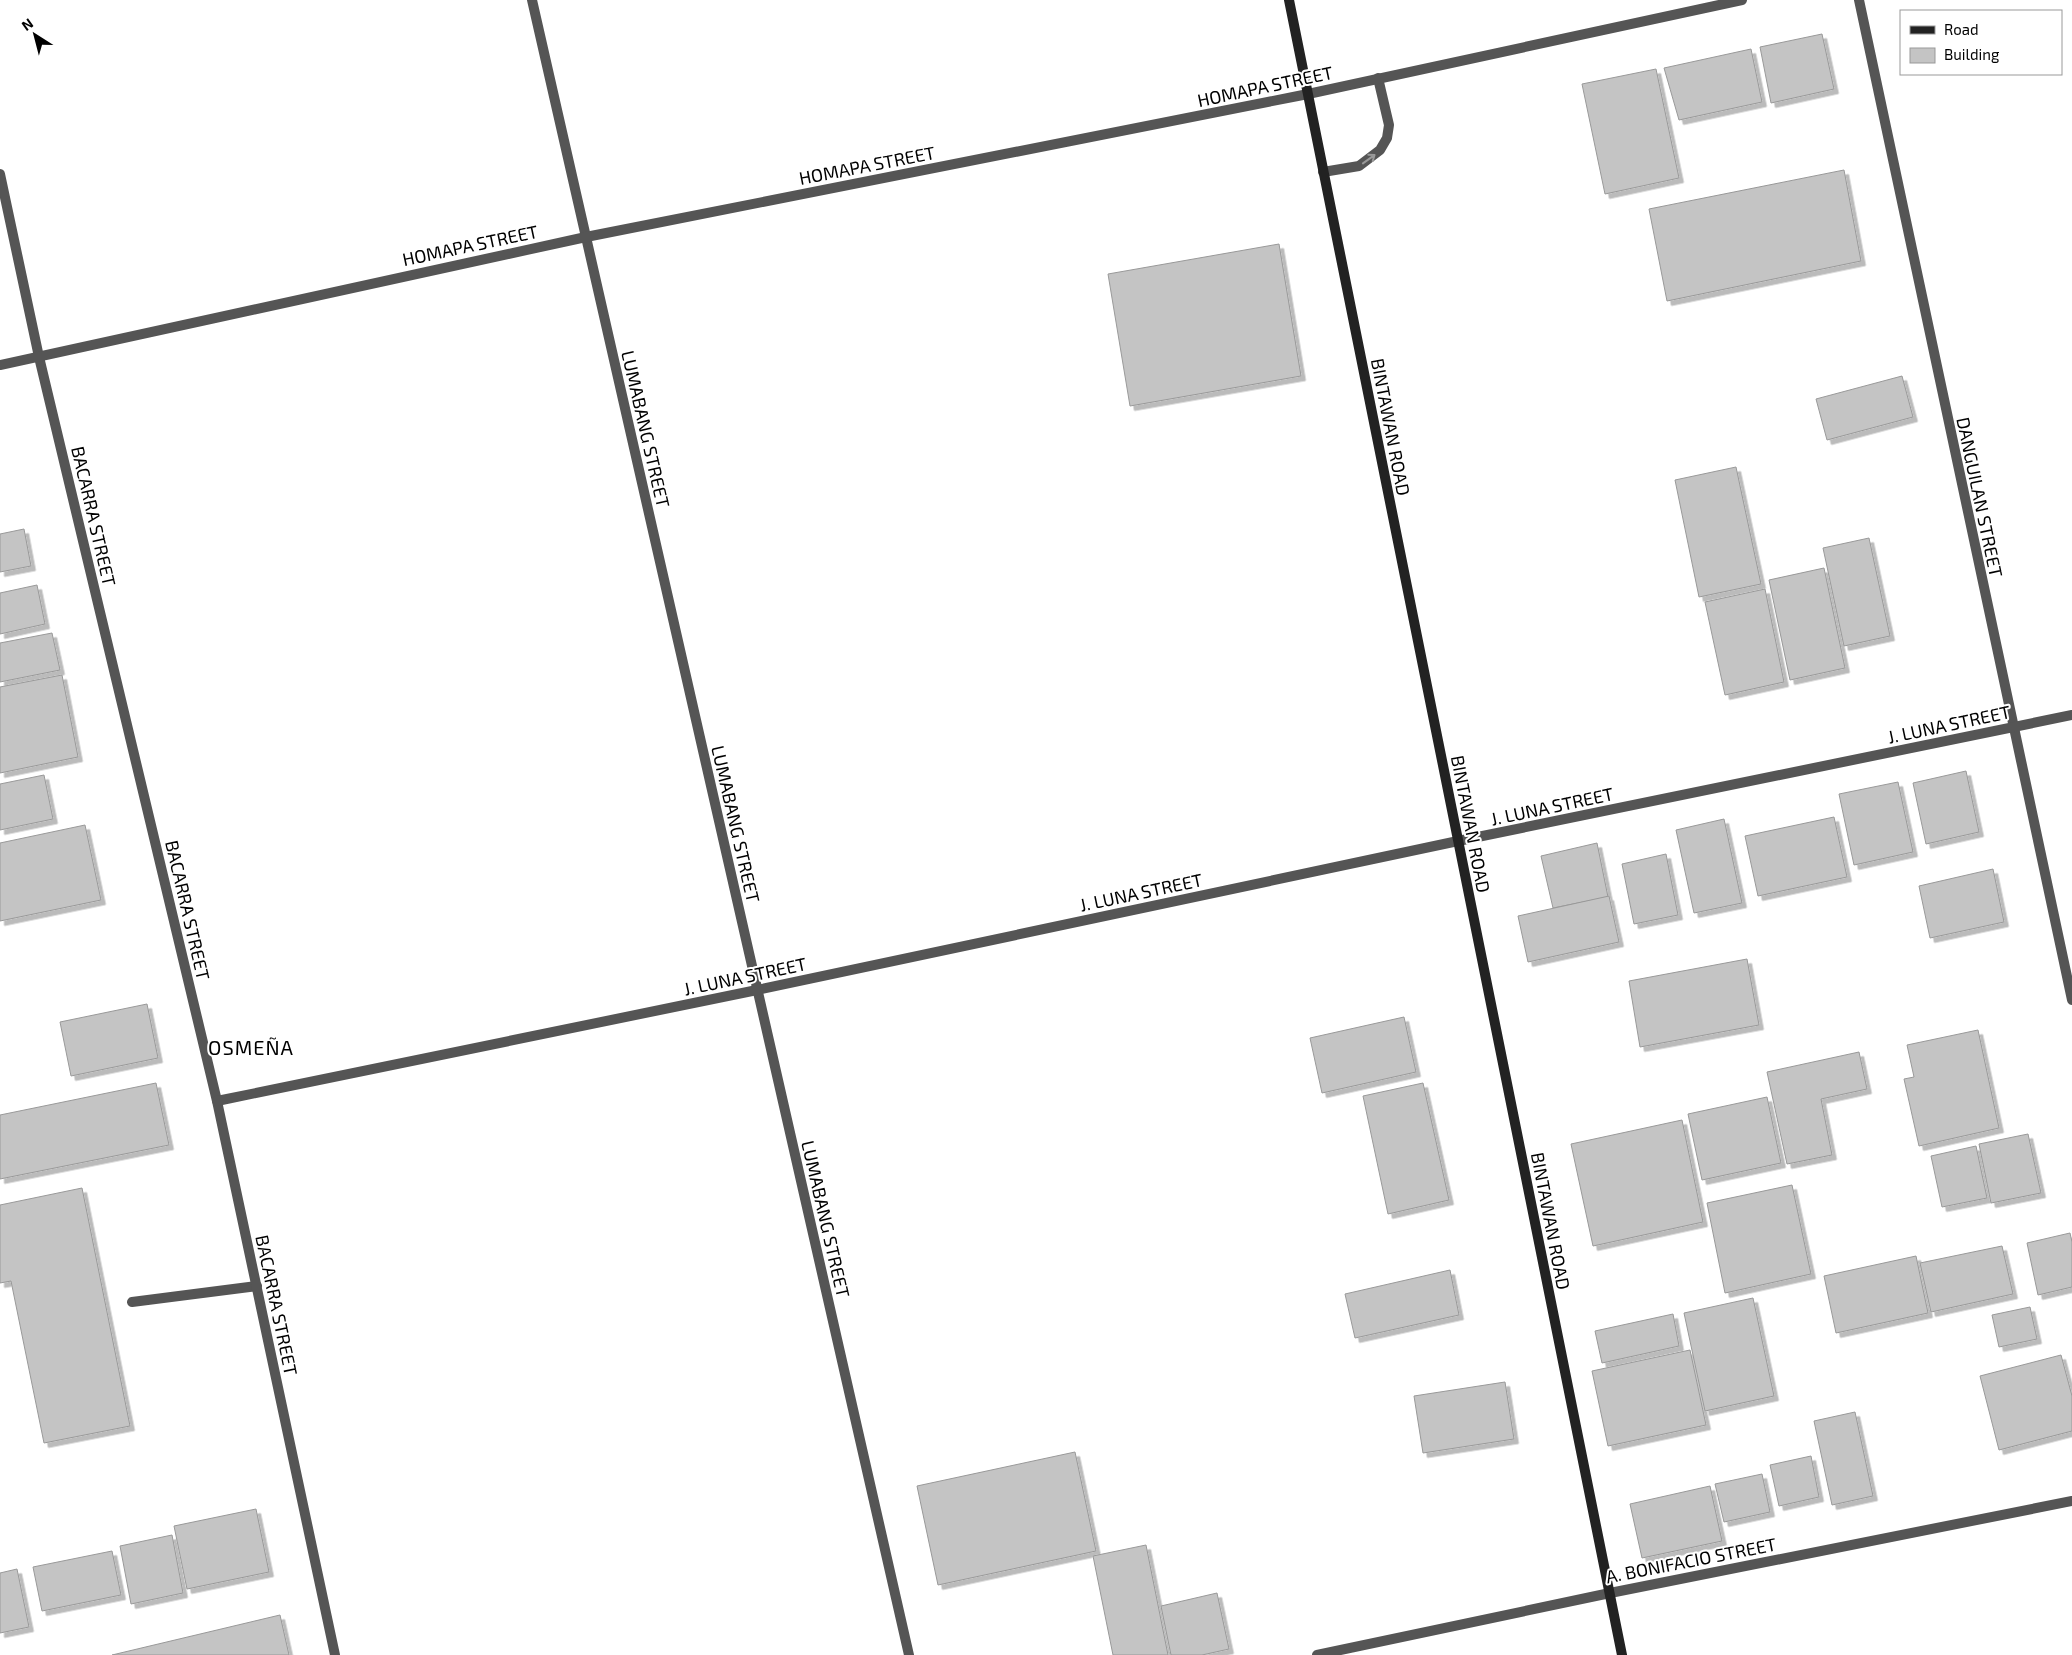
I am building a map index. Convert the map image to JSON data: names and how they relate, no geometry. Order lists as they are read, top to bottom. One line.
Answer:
{"streets":{"main road":["BINTAWAN ROAD"],"street":["HOMAPA STREET","LUMABANG STREET","DANGUILAN STREET","BACARRA STREET","J. LUNA STREET","A. BONIFACIO STREET"]},"crossings":[["HOMAPA STREET","BINTAWAN ROAD"],["HOMAPA STREET","LUMABANG STREET"],["HOMAPA STREET","BACARRA STREET"],["BINTAWAN ROAD","J. LUNA STREET"],["BINTAWAN ROAD","A. BONIFACIO STREET"],["LUMABANG STREET","J. LUNA STREET"],["DANGUILAN STREET","J. LUNA STREET"],["BACARRA STREET","J. LUNA STREET"]],"districts":["OSMEÑA"],"legend":["Road","Building"],"north":"top left"}
